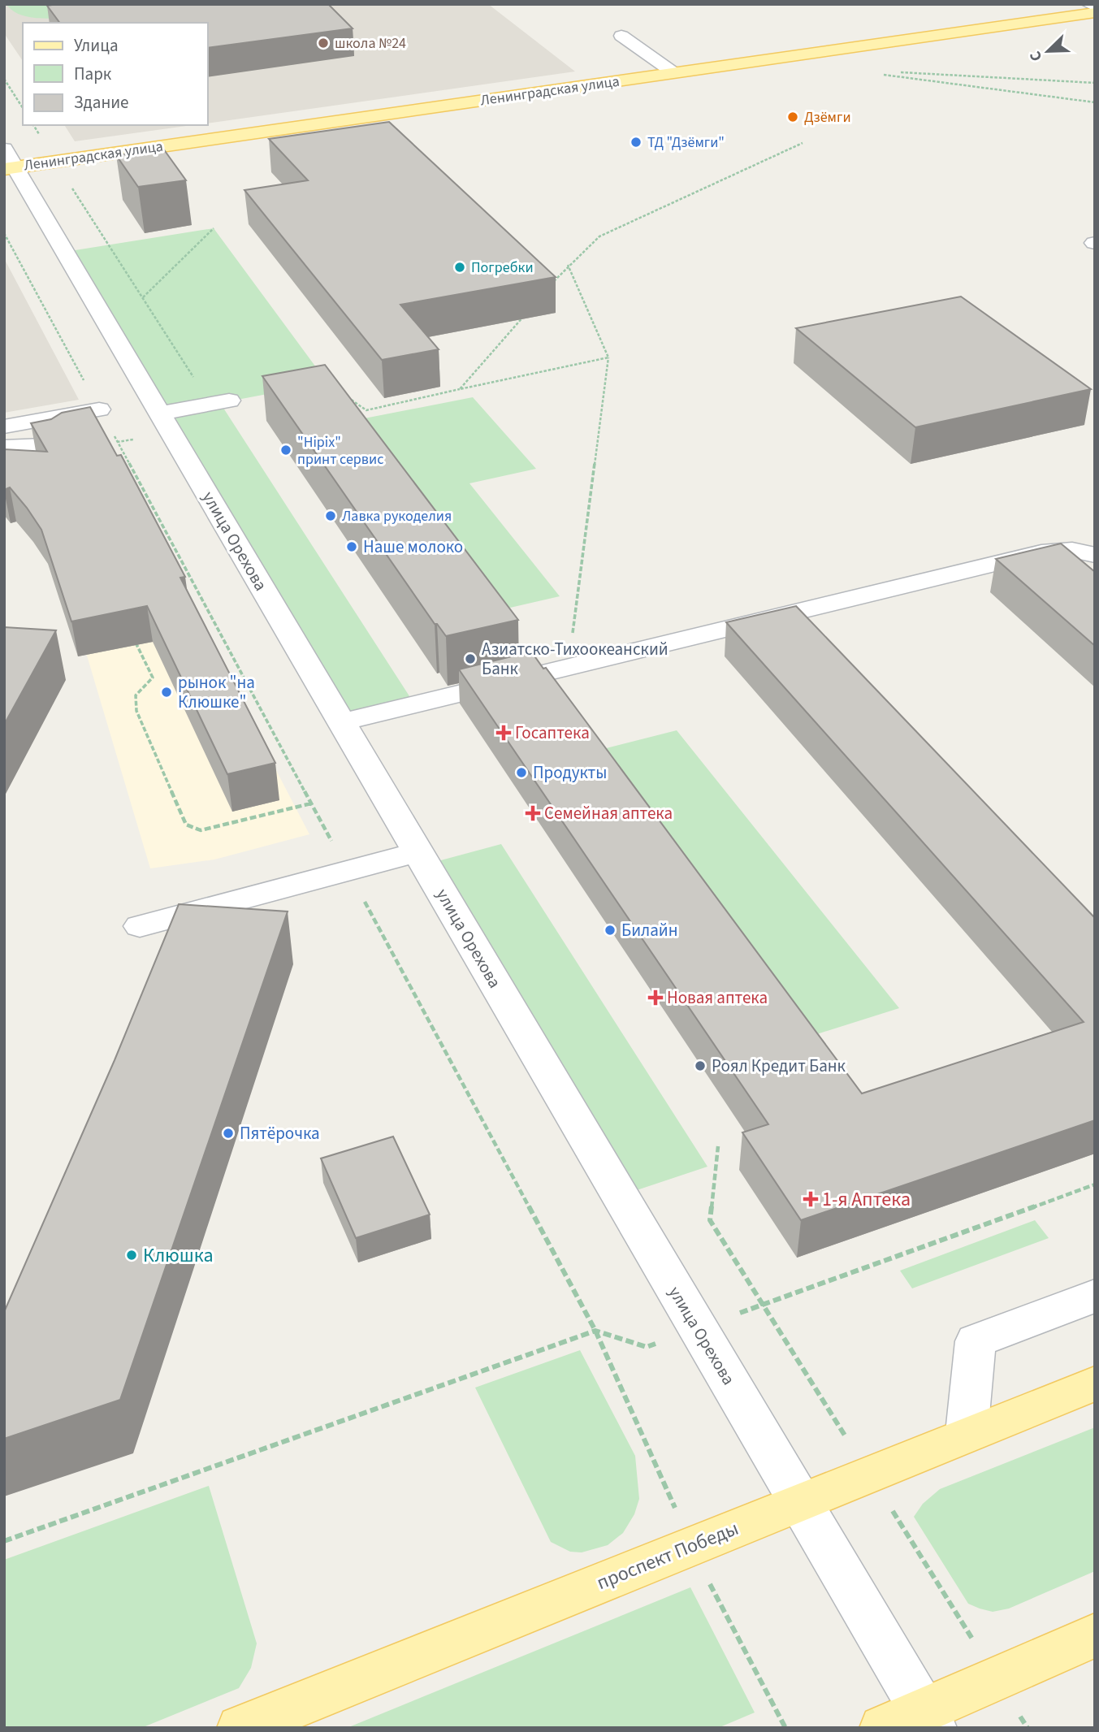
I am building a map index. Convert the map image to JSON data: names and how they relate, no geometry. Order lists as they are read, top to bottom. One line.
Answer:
{"streets":{"main road":["Ленинградская улица","проспект Победы"],"street":["улица Орехова"]},"crossings":[["Ленинградская улица","улица Орехова"],["улица Орехова","проспект Победы"]],"places":{"other":["школа №24","Дзёмги","ТД \"Дзёмги\"","Погребки","\"Hipix\" принт сервис","Лавка рукоделия","Наше молоко","Азиатско-Тихоокеанский Банк","рынок \"на Клюшке\"","Продукты","Билайн","Роял Кредит Банк","Пятёрочка","Клюшка"],"health":["Госаптека","Семейная аптека","Новая аптека","1-я Аптека"]},"legend":["Улица","Парк","Здание"],"north":"bottom left"}
